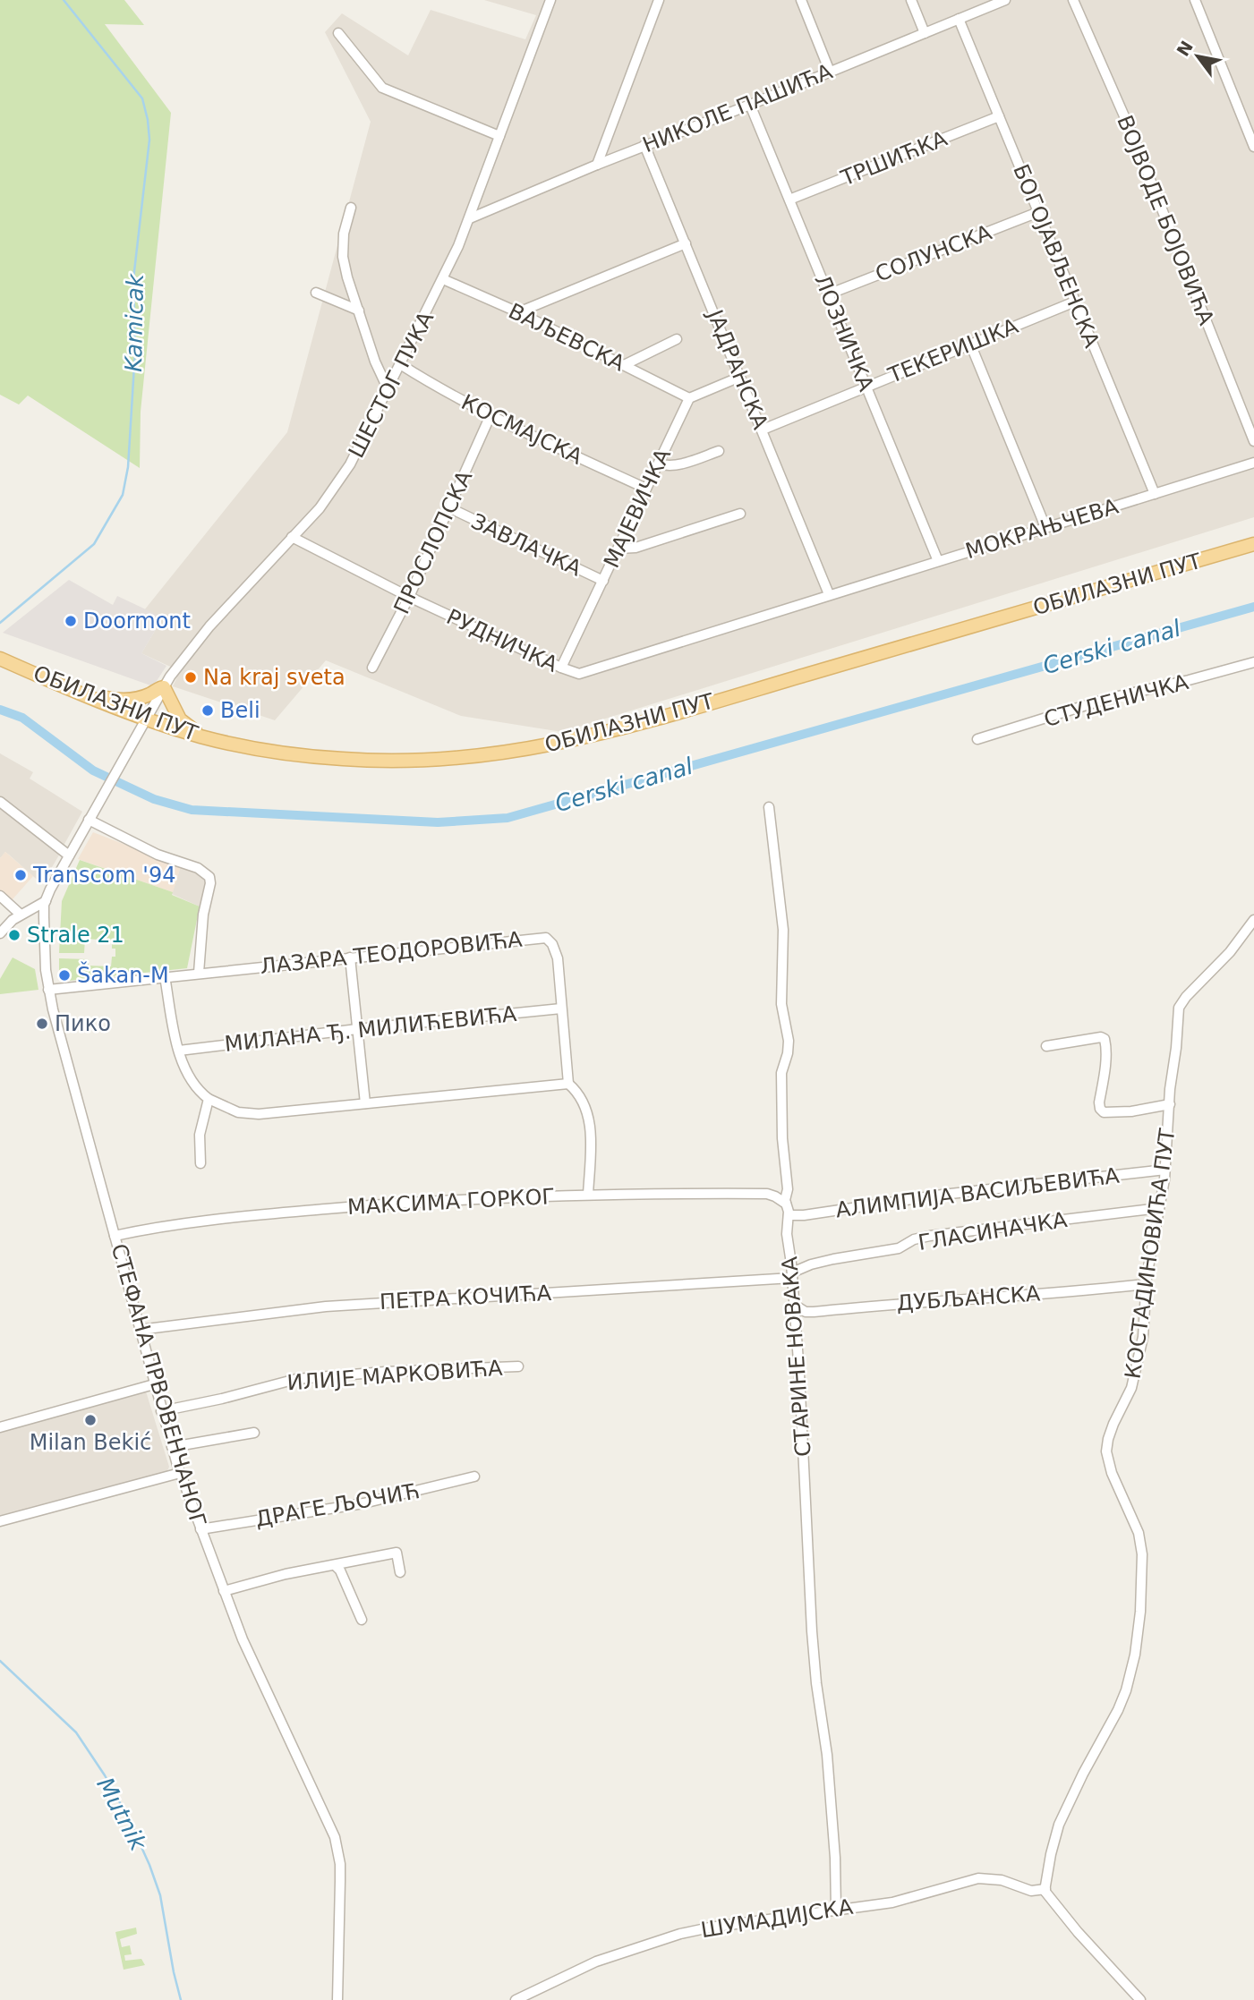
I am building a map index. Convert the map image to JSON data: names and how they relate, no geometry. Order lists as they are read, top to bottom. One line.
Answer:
{"streets":{"main road":["ОБИЛАЗНИ ПУТ"],"street":["НИКОЛЕ ПАШИЋА","ТРШИЋКА","ВОЈВОДЕ БОЈОВИЋА","СОЛУНСКА","БОГОЈАВЉЕНСКА","ЛОЗНИЧКА","ВАЉЕВСКА","ТЕКЕРИШКА","ЈАДРАНСКА","ШЕСТОГ ПУКА","КОСМАЈСКА","МАЈЕВИЧКА","МОКРАЊЧЕВА","ПРОСЛОПСКА","ЗАВЛАЧКА","РУДНИЧКА","СТУДЕНИЧКА","ЛАЗАРА ТЕОДОРОВИЋА","МИЛАНА Ђ. МИЛИЋЕВИЋА","АЛИМПИЈА ВАСИЉЕВИЋА","МАКСИМА ГОРКОГ","ГЛАСИНАЧКА","КОСТАДИНОВИЋА ПУТ","ПЕТРА КОЧИЋА","ДУБЉАНСКА","СТАРИНЕ НОВАКА","ИЛИЈЕ МАРКОВИЋА","СТЕФАНА ПРВОВЕНЧАНОГ","ДРАГЕ ЉОЧИЋ","ШУМАДИЈСКА"]},"crossings":[["НИКОЛЕ ПАШИЋА","БОГОЈАВЉЕНСКА"],["НИКОЛЕ ПАШИЋА","ЛОЗНИЧКА"],["НИКОЛЕ ПАШИЋА","ЈАДРАНСКА"],["НИКОЛЕ ПАШИЋА","ШЕСТОГ ПУКА"],["ТРШИЋКА","БОГОЈАВЉЕНСКА"],["ТРШИЋКА","ЛОЗНИЧКА"],["СОЛУНСКА","БОГОЈАВЉЕНСКА"],["СОЛУНСКА","ЛОЗНИЧКА"],["БОГОЈАВЉЕНСКА","ТЕКЕРИШКА"],["БОГОЈАВЉЕНСКА","МОКРАЊЧЕВА"],["ЛОЗНИЧКА","ТЕКЕРИШКА"],["ЛОЗНИЧКА","МОКРАЊЧЕВА"],["ВАЉЕВСКА","ШЕСТОГ ПУКА"],["ВАЉЕВСКА","МАЈЕВИЧКА"],["ТЕКЕРИШКА","ЈАДРАНСКА"],["ЈАДРАНСКА","МОКРАЊЧЕВА"],["ЈАДРАНСКА","РУДНИЧКА"],["ШЕСТОГ ПУКА","КОСМАЈСКА"],["ШЕСТОГ ПУКА","ОБИЛАЗНИ ПУТ"],["ШЕСТОГ ПУКА","РУДНИЧКА"],["ШЕСТОГ ПУКА","СТЕФАНА ПРВОВЕНЧАНОГ"],["КОСМАЈСКА","МАЈЕВИЧКА"],["КОСМАЈСКА","ПРОСЛОПСКА"],["МАЈЕВИЧКА","ЗАВЛАЧКА"],["МАЈЕВИЧКА","РУДНИЧКА"],["МОКРАЊЧЕВА","РУДНИЧКА"],["ПРОСЛОПСКА","ЗАВЛАЧКА"],["ПРОСЛОПСКА","РУДНИЧКА"],["ЛАЗАРА ТЕОДОРОВИЋА","МИЛАНА Ђ. МИЛИЋЕВИЋА"],["ЛАЗАРА ТЕОДОРОВИЋА","СТЕФАНА ПРВОВЕНЧАНОГ"],["АЛИМПИЈА ВАСИЉЕВИЋА","КОСТАДИНОВИЋА ПУТ"],["АЛИМПИЈА ВАСИЉЕВИЋА","СТАРИНЕ НОВАКА"],["МАКСИМА ГОРКОГ","СТАРИНЕ НОВАКА"],["МАКСИМА ГОРКОГ","СТЕФАНА ПРВОВЕНЧАНОГ"],["ГЛАСИНАЧКА","КОСТАДИНОВИЋА ПУТ"],["ГЛАСИНАЧКА","ПЕТРА КОЧИЋА"],["ГЛАСИНАЧКА","СТАРИНЕ НОВАКА"],["КОСТАДИНОВИЋА ПУТ","ДУБЉАНСКА"],["КОСТАДИНОВИЋА ПУТ","ШУМАДИЈСКА"],["ПЕТРА КОЧИЋА","СТАРИНЕ НОВАКА"],["ПЕТРА КОЧИЋА","СТЕФАНА ПРВОВЕНЧАНОГ"],["ДУБЉАНСКА","СТАРИНЕ НОВАКА"],["СТАРИНЕ НОВАКА","ШУМАДИЈСКА"],["ИЛИЈЕ МАРКОВИЋА","СТЕФАНА ПРВОВЕНЧАНОГ"],["СТЕФАНА ПРВОВЕНЧАНОГ","ДРАГЕ ЉОЧИЋ"]],"water":["Kamicak","Cerski canal","Mutnik"],"places":["Doormont","Na kraj sveta","Beli","Transcom '94","Strale 21","Šakan-M","Пико","Milan Bekić"],"north":"top left"}
